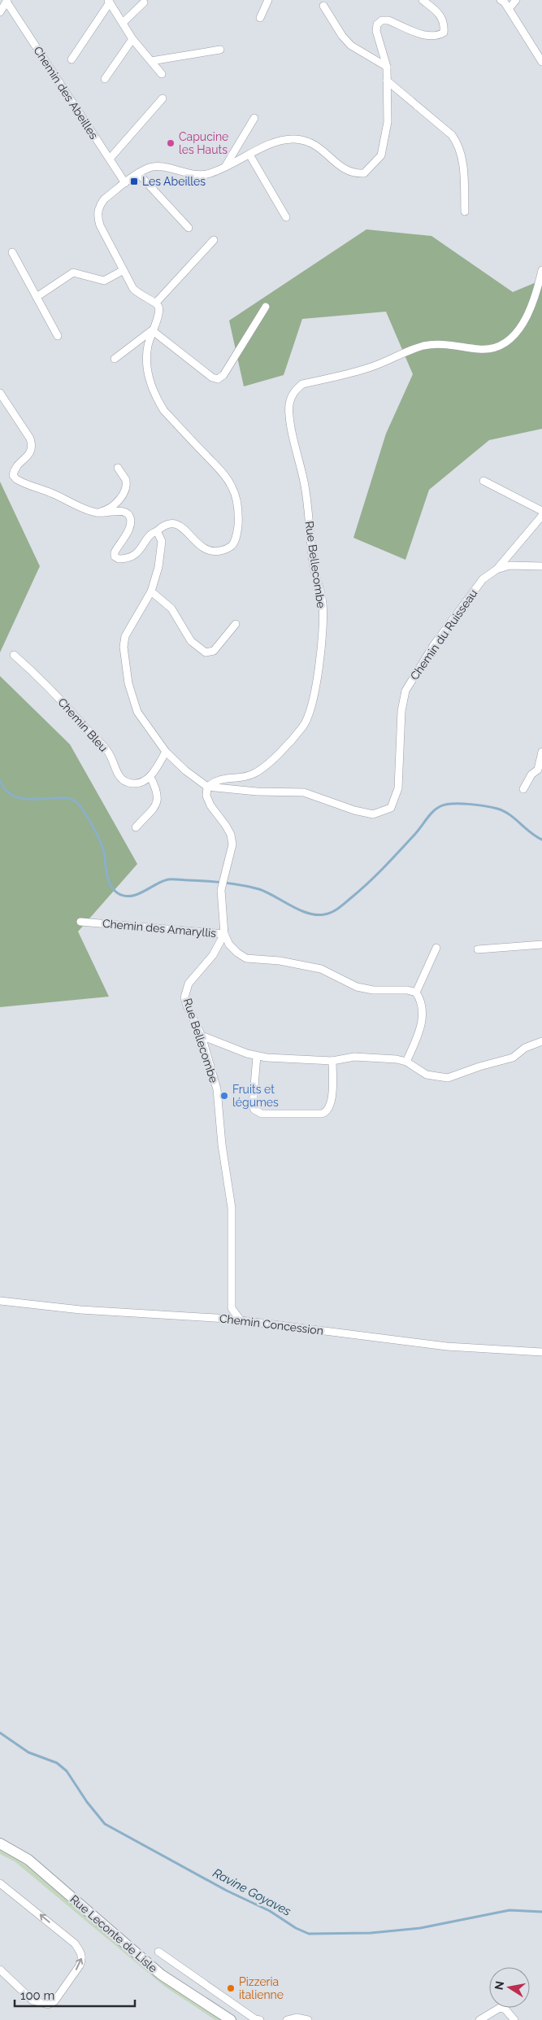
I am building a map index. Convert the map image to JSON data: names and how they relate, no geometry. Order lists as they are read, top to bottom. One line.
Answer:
{"streets":{"main road":["Rue Leconte de Lisle"],"street":["Chemin des Abeilles","Rue Bellecombe","Chemin du Ruisseau","Chemin Bleu","Chemin des Amaryllis","Chemin Concession"]},"crossings":[["Rue Bellecombe","Chemin du Ruisseau"],["Rue Bellecombe","Chemin des Amaryllis"],["Rue Bellecombe","Chemin Concession"]],"water":["Ravine Goyaves"],"places":{"other":["Capucine les Hauts","Fruits et légumes","Pizzeria italienne"],"transit":["Les Abeilles"]},"scale_bar":"100 m","north":"left"}
